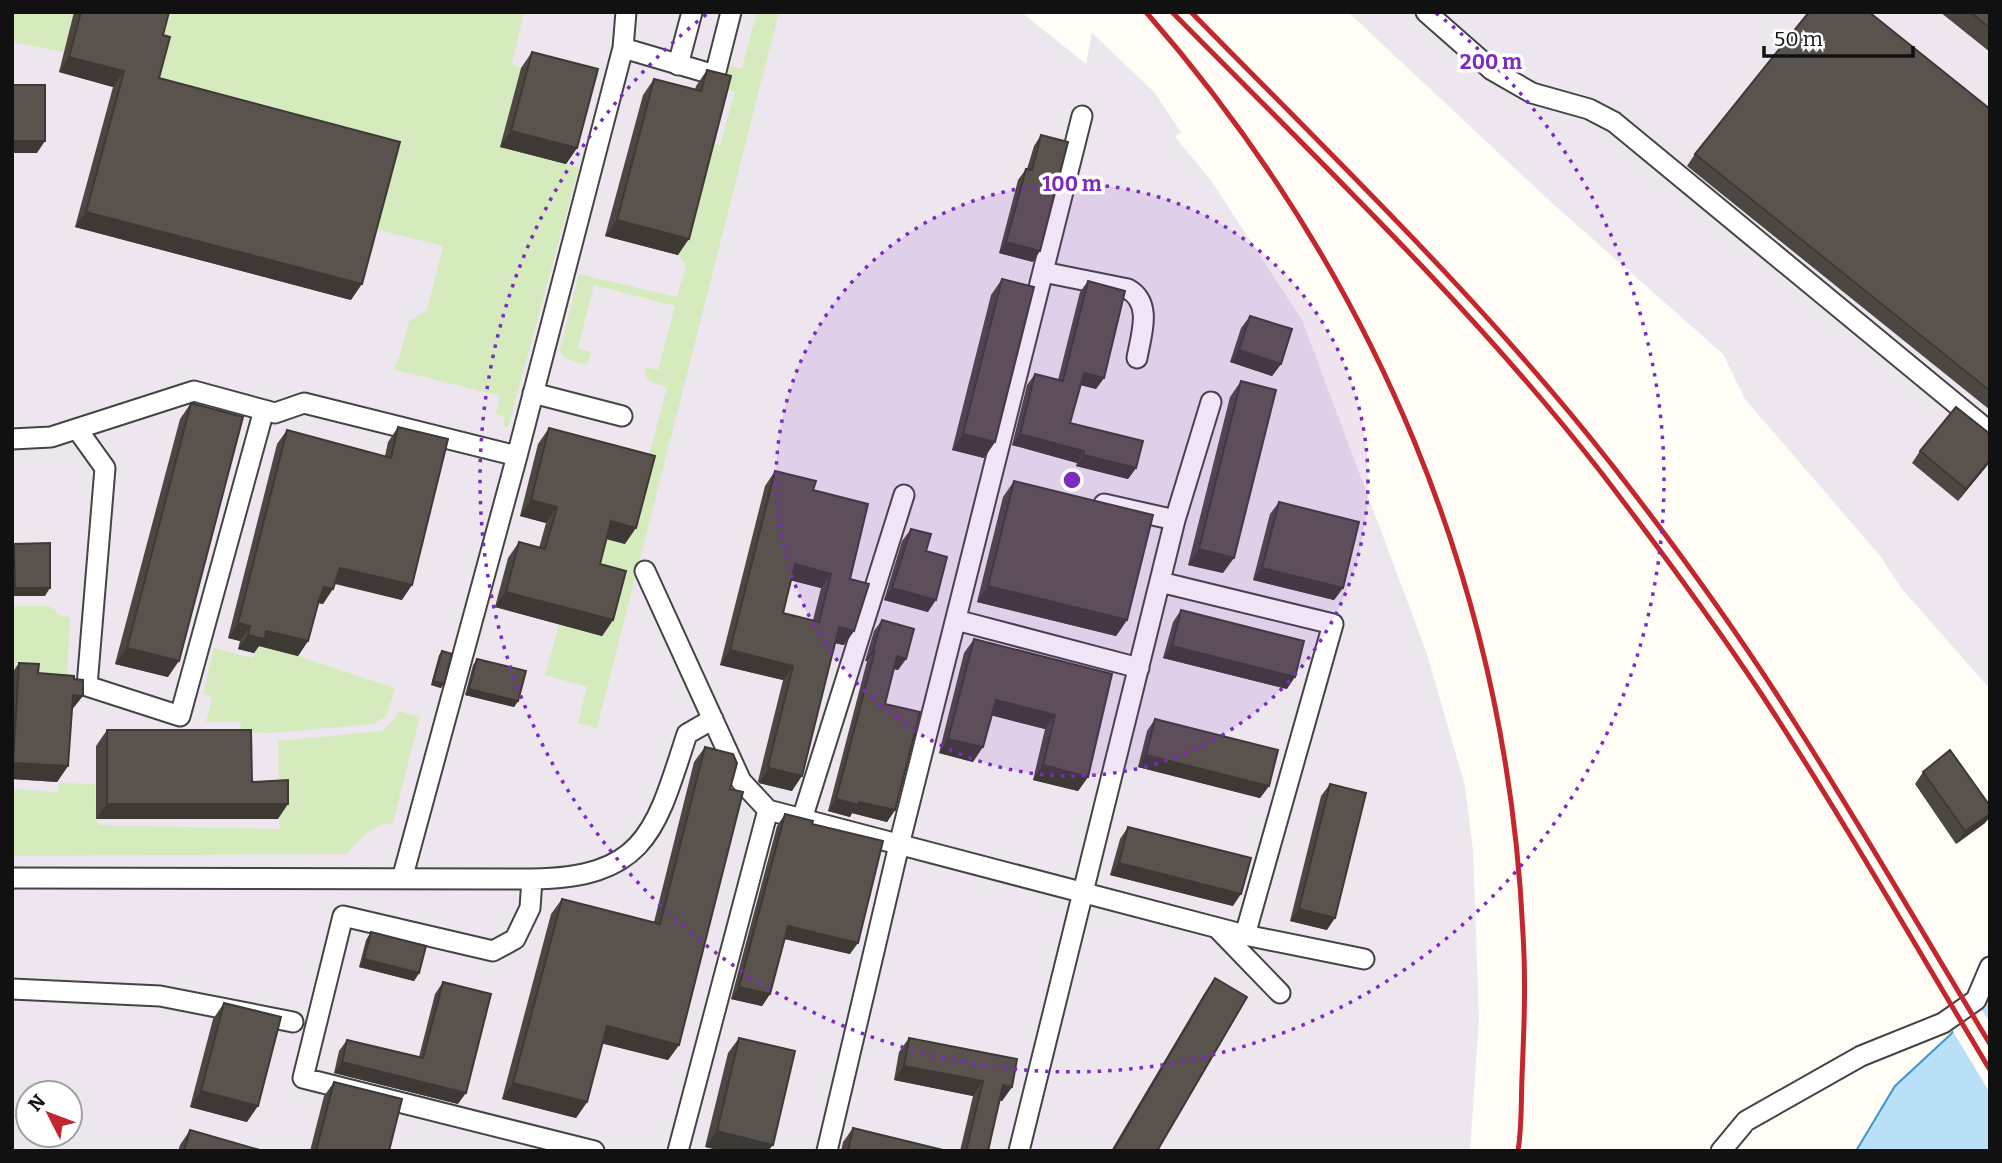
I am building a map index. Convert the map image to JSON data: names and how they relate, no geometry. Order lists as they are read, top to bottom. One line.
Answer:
{"scale_bar":"50 m","north":"top left","rings":["200 m","100 m"]}
